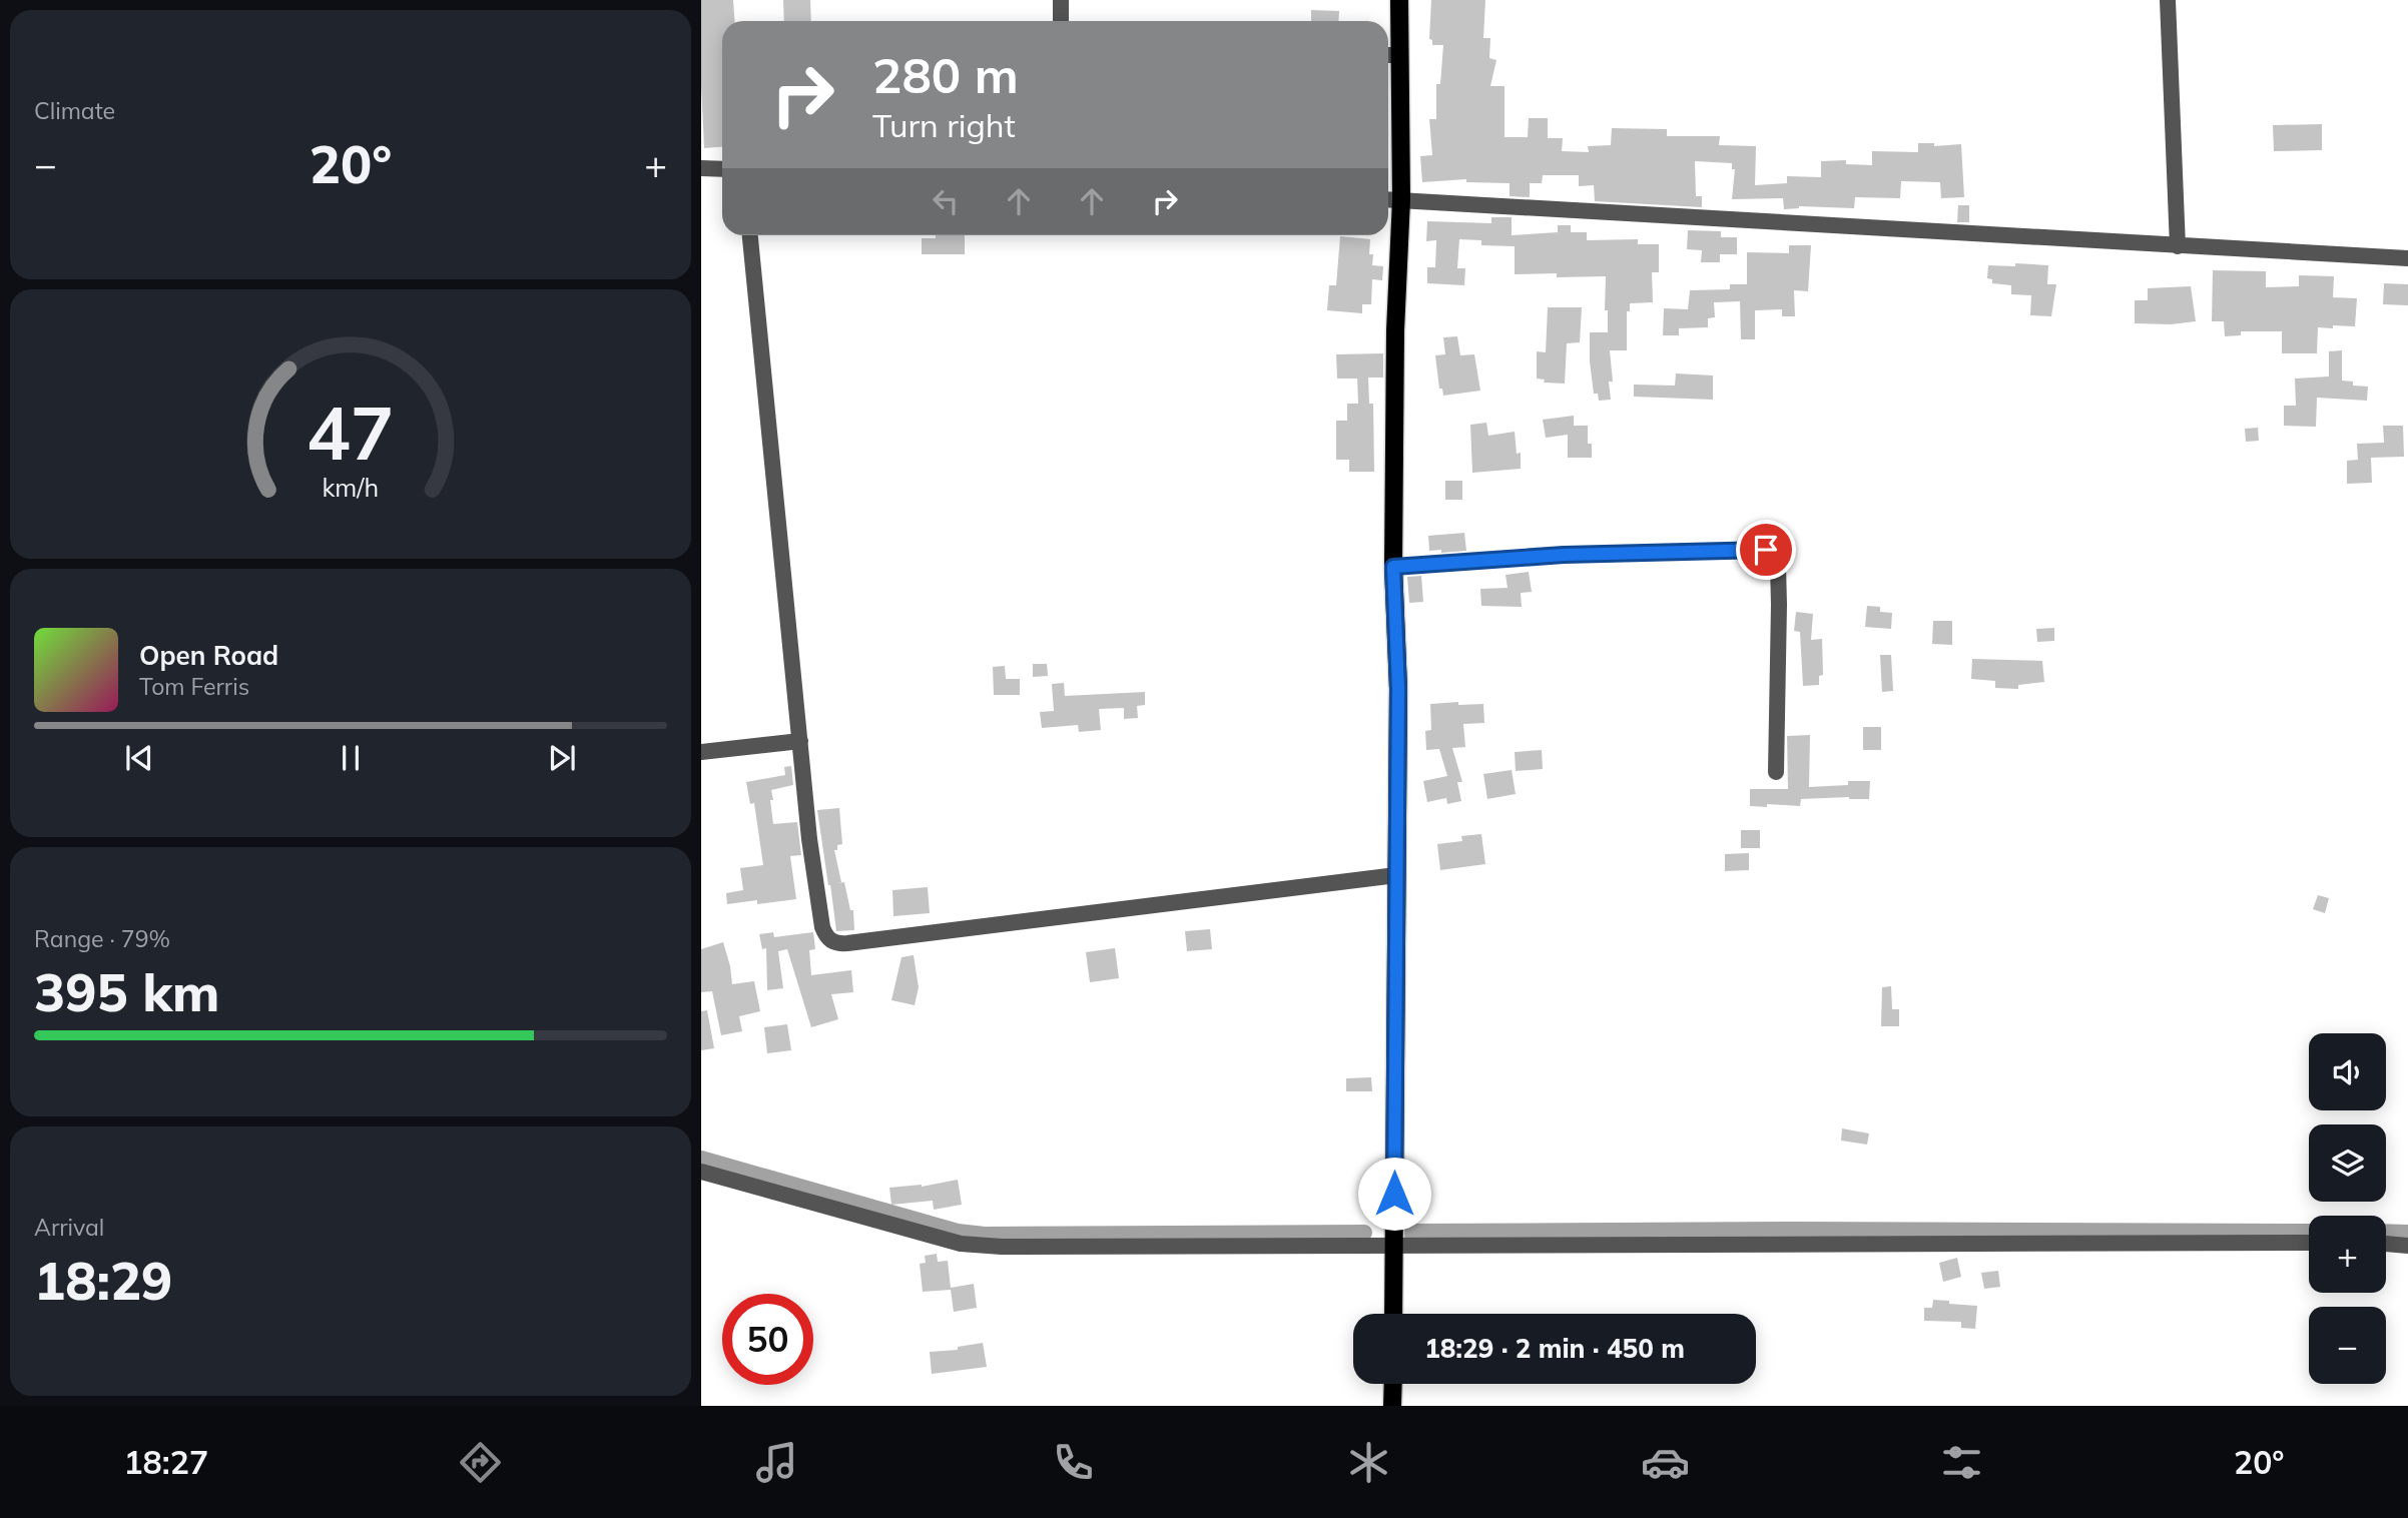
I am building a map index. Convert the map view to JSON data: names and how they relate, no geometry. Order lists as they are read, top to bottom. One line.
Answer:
{"page":{"tile":["Climate",["Range · 79%","395 km"],["Arrival","18:29"]],"turn":["280 m","Turn right"],"heat":["−","20°","+"],"song":["Open Road","Tom Ferris"],"map_buttons":["+","−"],"limit":"50","trip":"18:29 · 2 min · 450 m","tabs":["18:27","20°"],"gauge":["47","km/h"]}}
